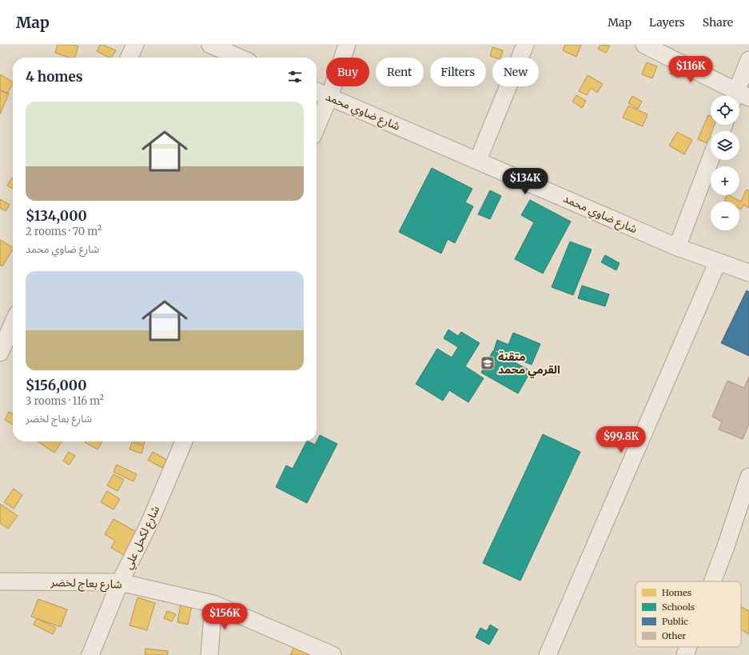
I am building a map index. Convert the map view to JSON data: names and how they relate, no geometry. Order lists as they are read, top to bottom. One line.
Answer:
{"streets":{"street":["شارع ضاوي محمد","شارع لكحل علي","شارع بعاج لخضر"]},"crossings":[["شارع لكحل علي","شارع بعاج لخضر"]],"places":{"school or university":["متقنة القرمي محمد"]},"legend":["Homes","Schools","Public","Other"],"page":{"header":"Map","nav":["Map","Layers","Share"],"price":["$116K","$134K","$99.8K","$156K"],"chip":["Buy","Rent","Filters","New"],"heading":"4 homes","map_buttons":["+","−"],"list":[{"name":"$134,000","note":"2 rooms · 70 m² · شارع ضاوي محمد"},{"name":"$156,000","note":"3 rooms · 116 m² · شارع بعاج لخضر"}]}}
